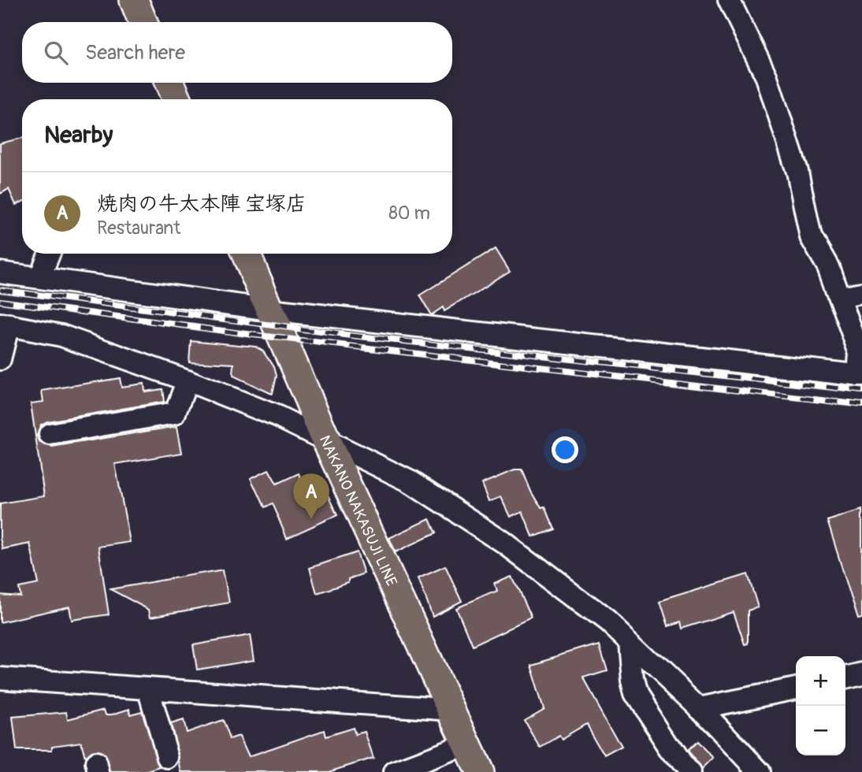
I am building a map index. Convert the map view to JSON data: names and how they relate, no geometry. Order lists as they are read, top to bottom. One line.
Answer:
{"streets":{"main road":["NAKANO NAKASUJI LINE"]},"page":{"search":"Search here","heading":"Nearby","list":[{"mark":"A","name":"焼肉の牛太本陣 宝塚店","note":"Restaurant","value":"80 m"}],"pins":"A","map_buttons":["+","−"]}}
